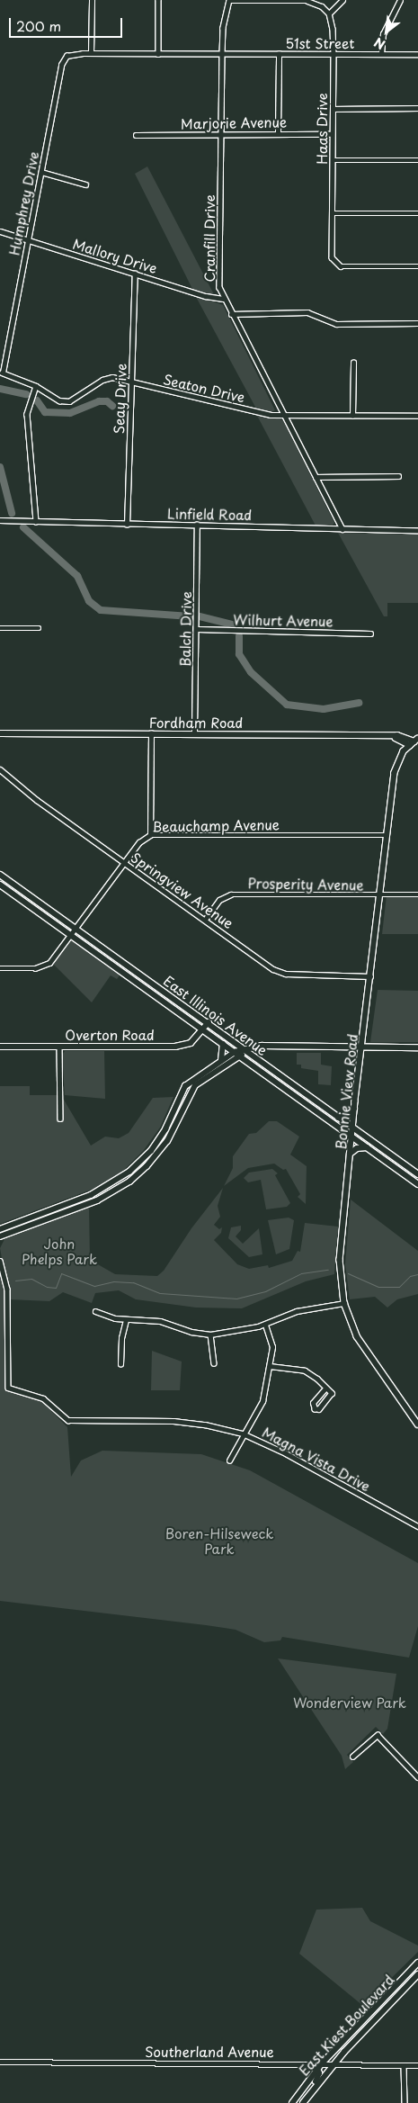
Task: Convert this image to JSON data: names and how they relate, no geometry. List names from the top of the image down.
{
  "streets": {
    "main road": ["East Illinois Avenue", "East Kiest Boulevard"],
    "street": [
      "51st Street",
      "Marjorie Avenue",
      "Haas Drive",
      "Humphrey Drive",
      "Cranfill Drive",
      "Mallory Drive",
      "Seaton Drive",
      "Seay Drive",
      "Linfield Road",
      "Wilhurt Avenue",
      "Balch Drive",
      "Fordham Road",
      "Beauchamp Avenue",
      "Prosperity Avenue",
      "Springview Avenue",
      "Overton Road",
      "Bonnie View Road",
      "Magna Vista Drive",
      "Southerland Avenue"
    ]
  },
  "crossings": [
    ["51st Street", "Haas Drive"],
    ["51st Street", "Humphrey Drive"],
    ["51st Street", "Cranfill Drive"],
    ["Marjorie Avenue", "Haas Drive"],
    ["Marjorie Avenue", "Cranfill Drive"],
    ["Humphrey Drive", "Mallory Drive"],
    ["Humphrey Drive", "Seaton Drive"],
    ["Cranfill Drive", "Mallory Drive"],
    ["Cranfill Drive", "Seaton Drive"],
    ["Cranfill Drive", "Linfield Road"],
    ["Mallory Drive", "Seay Drive"],
    ["Seaton Drive", "Seay Drive"],
    ["Seay Drive", "Linfield Road"],
    ["Linfield Road", "Balch Drive"],
    ["Wilhurt Avenue", "Balch Drive"],
    ["Balch Drive", "Fordham Road"],
    ["Fordham Road", "Bonnie View Road"],
    ["Beauchamp Avenue", "Springview Avenue"],
    ["Beauchamp Avenue", "East Illinois Avenue"],
    ["Beauchamp Avenue", "Bonnie View Road"],
    ["Prosperity Avenue", "Springview Avenue"],
    ["Prosperity Avenue", "Bonnie View Road"],
    ["Springview Avenue", "Bonnie View Road"],
    ["East Illinois Avenue", "Overton Road"],
    ["East Illinois Avenue", "Bonnie View Road"],
    ["East Kiest Boulevard", "Southerland Avenue"]
  ],
  "parks": ["John Phelps Park", "Boren-Hilseweck Park", "Wonderview Park"],
  "scale_bar": "200 m",
  "north": "bottom left"
}
